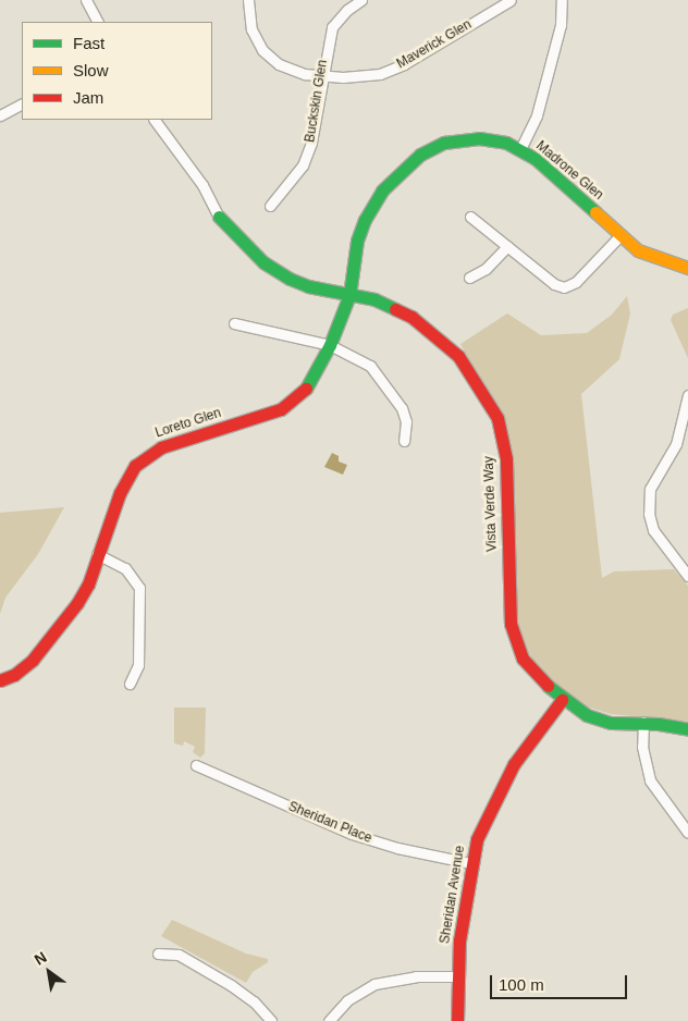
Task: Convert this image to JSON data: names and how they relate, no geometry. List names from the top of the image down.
{
  "streets": {
    "street": [
      "Maverick Glen",
      "Buckskin Glen",
      "Madrone Glen",
      "Loreto Glen",
      "Vista Verde Way",
      "Sheridan Place",
      "Sheridan Avenue"
    ]
  },
  "crossings": [
    ["Maverick Glen", "Buckskin Glen"],
    ["Madrone Glen", "Loreto Glen"],
    ["Madrone Glen", "Vista Verde Way"],
    ["Loreto Glen", "Vista Verde Way"],
    ["Vista Verde Way", "Sheridan Avenue"],
    ["Sheridan Place", "Sheridan Avenue"]
  ],
  "legend": ["Fast", "Slow", "Jam"],
  "scale_bar": "100 m",
  "north": "top left"
}
